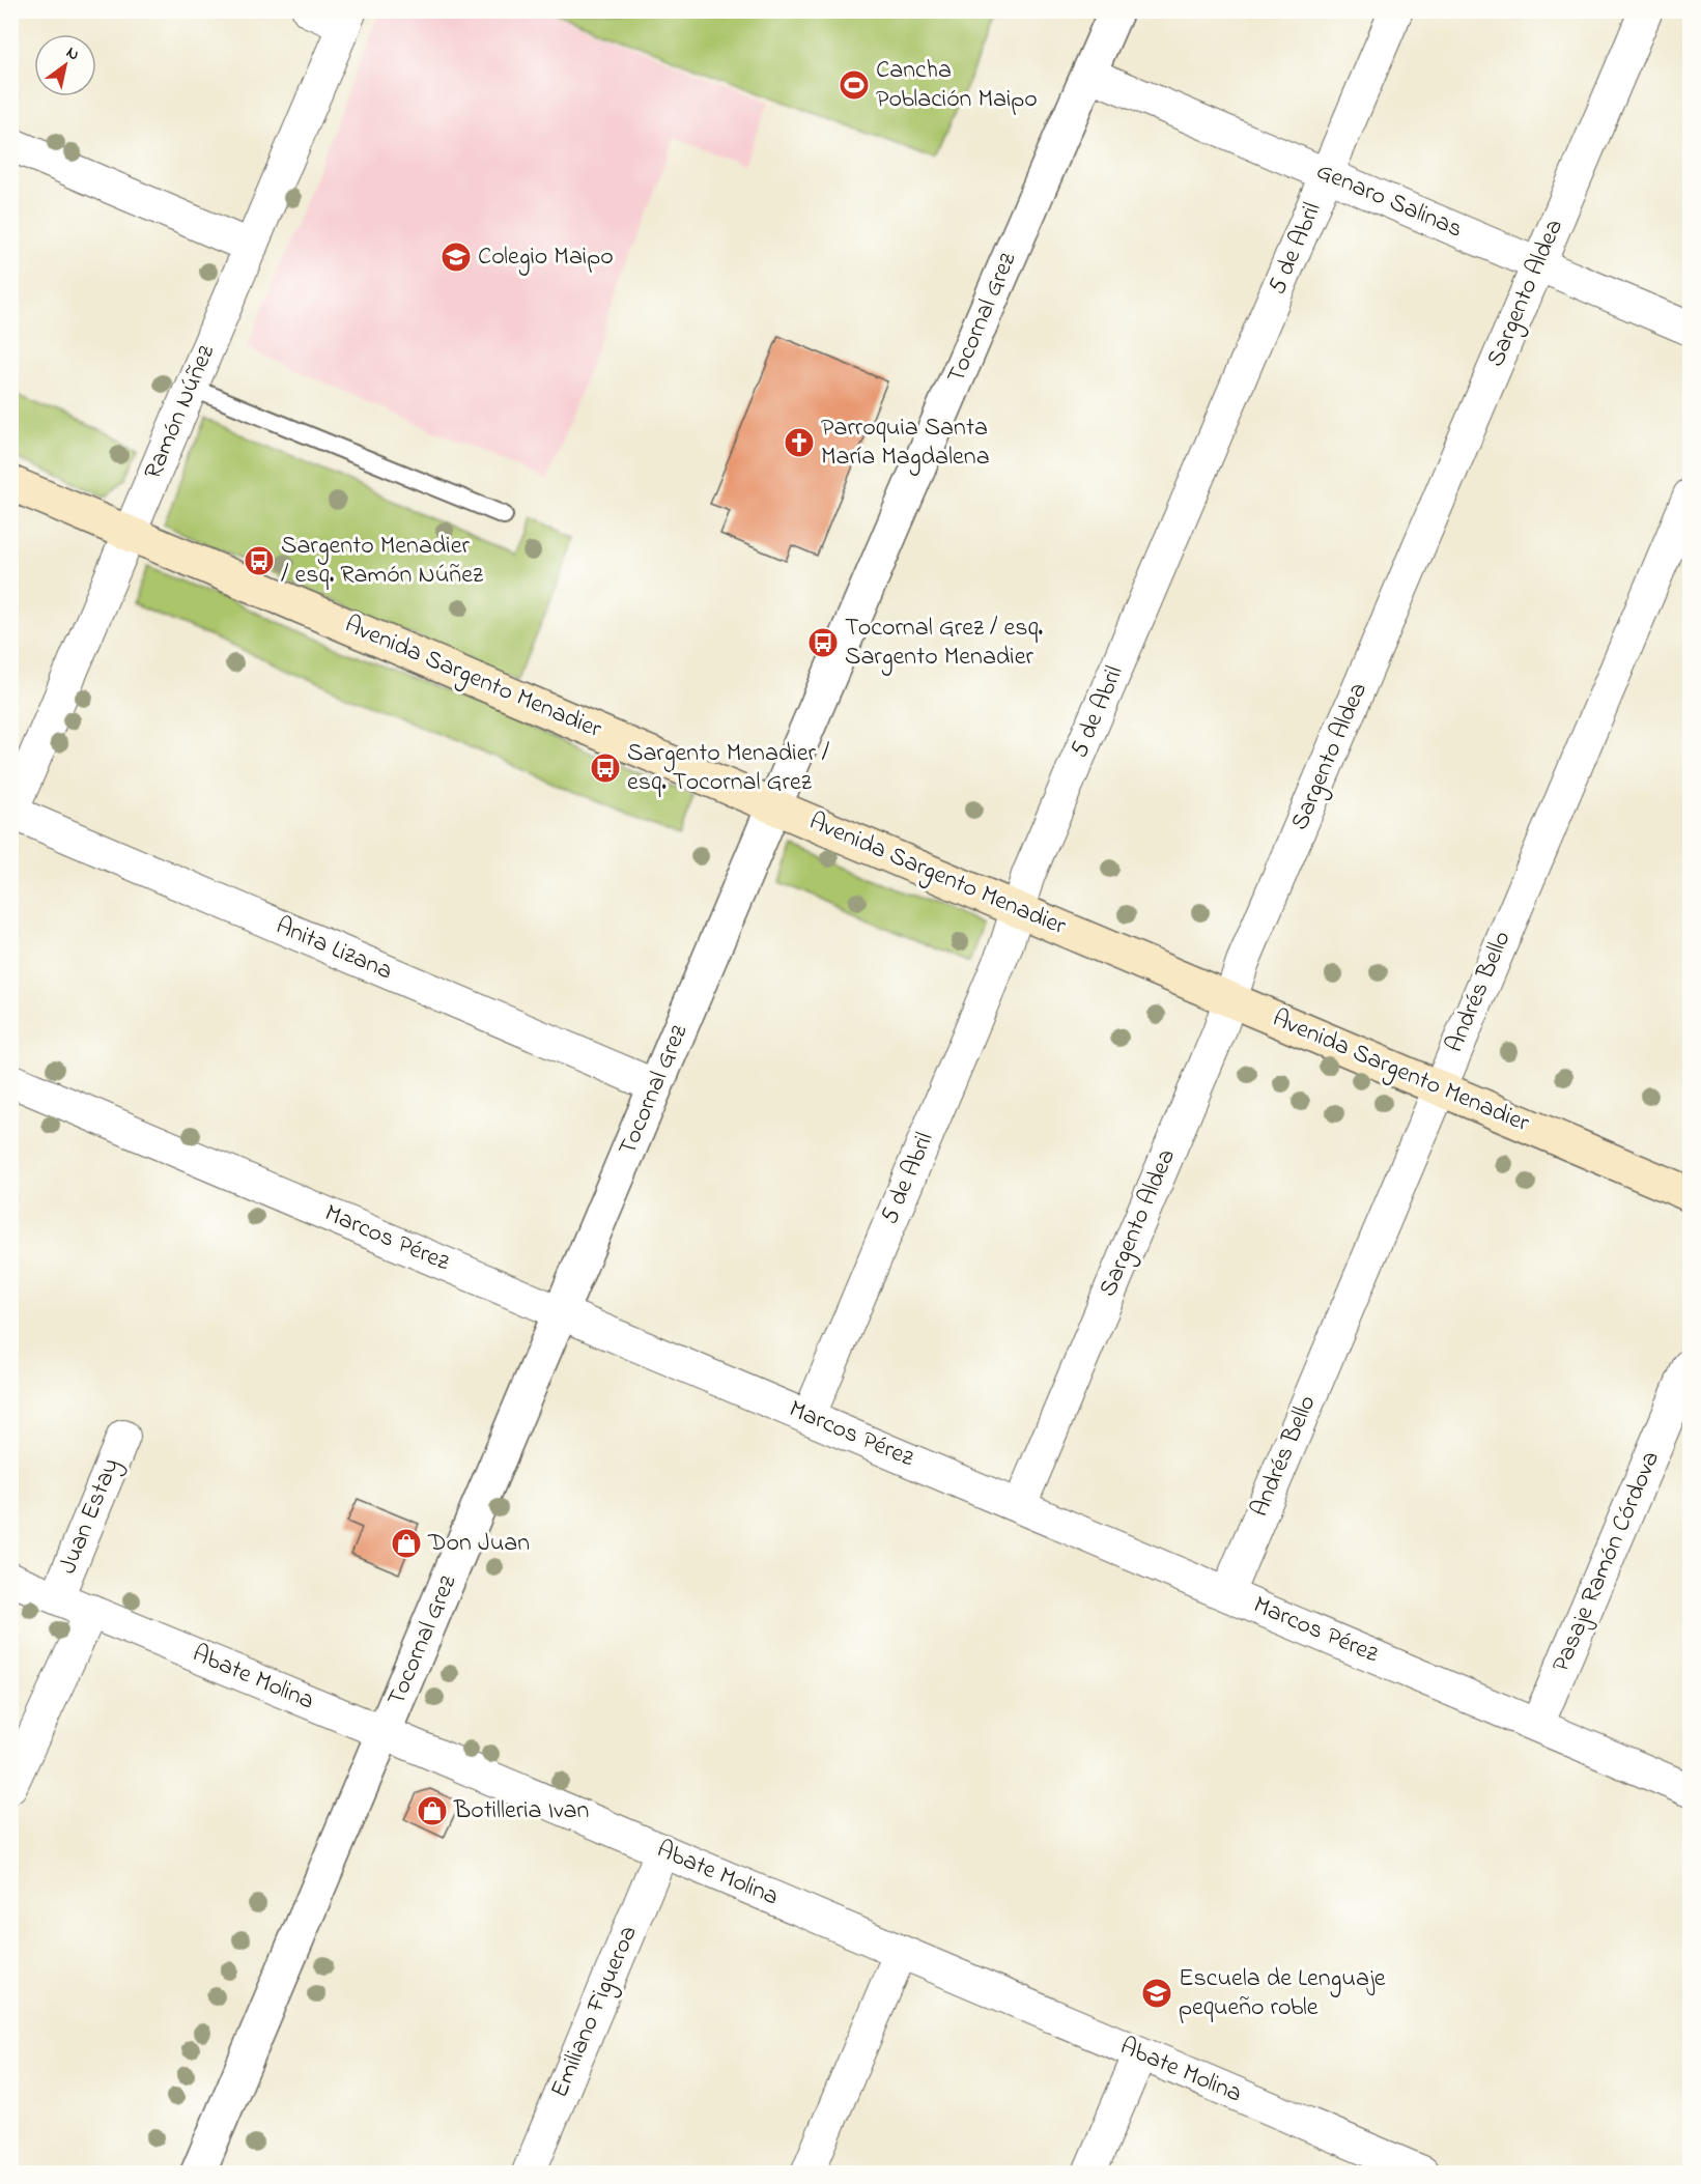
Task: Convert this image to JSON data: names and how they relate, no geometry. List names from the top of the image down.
{
  "streets": {
    "main road": ["Avenida Sargento Menadier"],
    "street": [
      "Genaro Salinas",
      "5 de Abril",
      "Sargento Aldea",
      "Tocornal Grez",
      "Ramón Núñez",
      "Anita Lizana",
      "Andrés Bello",
      "Marcos Pérez",
      "Juan Estay",
      "Pasaje Ramón Córdova",
      "Abate Molina",
      "Emiliano Figueroa"
    ]
  },
  "crossings": [
    ["Genaro Salinas", "5 de Abril"],
    ["Genaro Salinas", "Sargento Aldea"],
    ["Genaro Salinas", "Tocornal Grez"],
    ["5 de Abril", "Avenida Sargento Menadier"],
    ["5 de Abril", "Marcos Pérez"],
    ["Sargento Aldea", "Avenida Sargento Menadier"],
    ["Sargento Aldea", "Marcos Pérez"],
    ["Tocornal Grez", "Avenida Sargento Menadier"],
    ["Tocornal Grez", "Anita Lizana"],
    ["Tocornal Grez", "Marcos Pérez"],
    ["Tocornal Grez", "Abate Molina"],
    ["Ramón Núñez", "Avenida Sargento Menadier"],
    ["Ramón Núñez", "Anita Lizana"],
    ["Avenida Sargento Menadier", "Andrés Bello"],
    ["Andrés Bello", "Marcos Pérez"],
    ["Marcos Pérez", "Pasaje Ramón Córdova"],
    ["Juan Estay", "Abate Molina"],
    ["Abate Molina", "Emiliano Figueroa"]
  ],
  "places": {
    "sports": ["Cancha Población Maipo"],
    "school or university": ["Colegio Maipo", "Escuela de Lenguaje pequeño roble"],
    "church": ["Parroquia Santa María Magdalena"],
    "bus stop": ["Sargento Menadier / esq. Ramón Núñez", "Tocornal Grez / esq. Sargento Menadier", "Sargento Menadier / esq. Tocornal Grez"],
    "shop": ["Don Juan", "Botilleria Ivan"]
  },
  "north": "top right"
}
